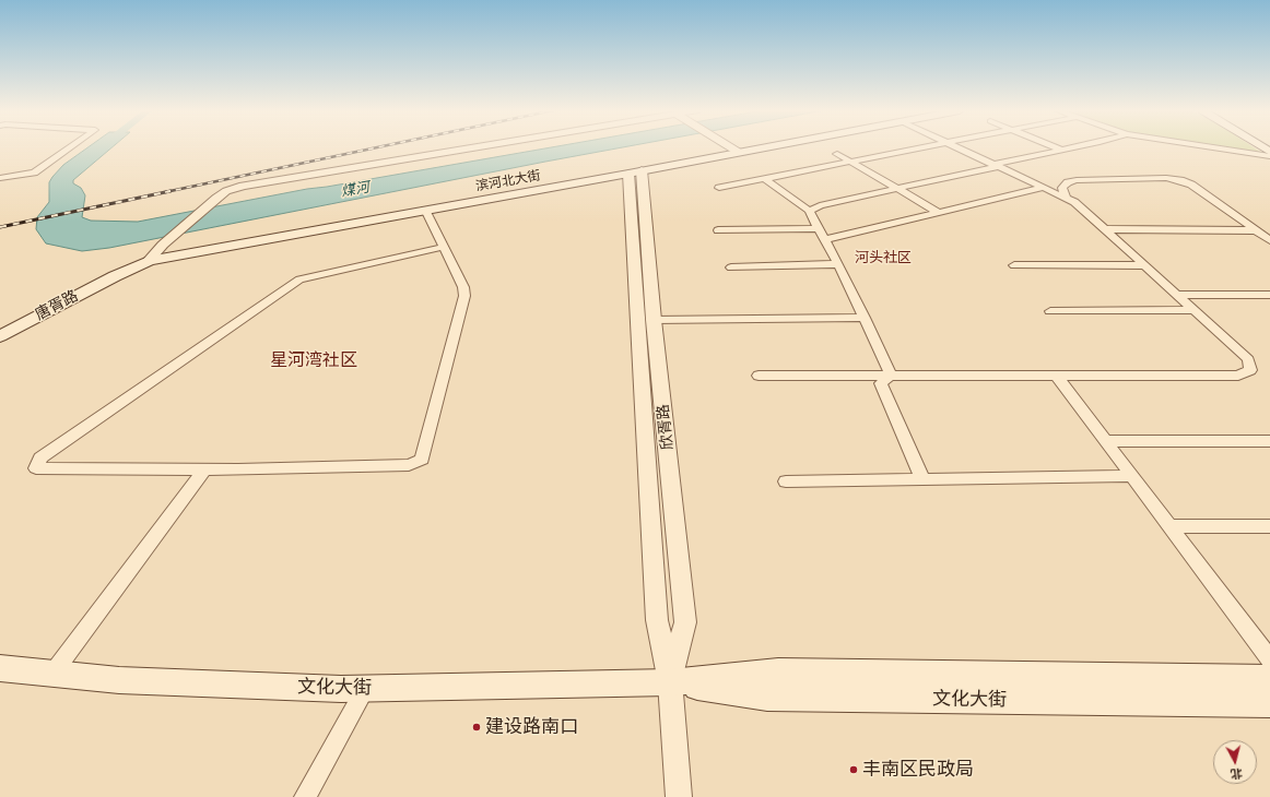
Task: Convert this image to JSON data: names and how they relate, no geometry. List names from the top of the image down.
{
  "streets": {
    "main road": ["滨河北大街", "唐胥路", "文化大街"],
    "street": ["欣胥路"]
  },
  "crossings": [
    ["滨河北大街", "唐胥路"],
    ["滨河北大街", "欣胥路"],
    ["欣胥路", "文化大街"]
  ],
  "districts": ["河头社区", "星河湾社区"],
  "water": ["煤河"],
  "places": ["建设路南口", "丰南区民政局"],
  "north": "bottom"
}
